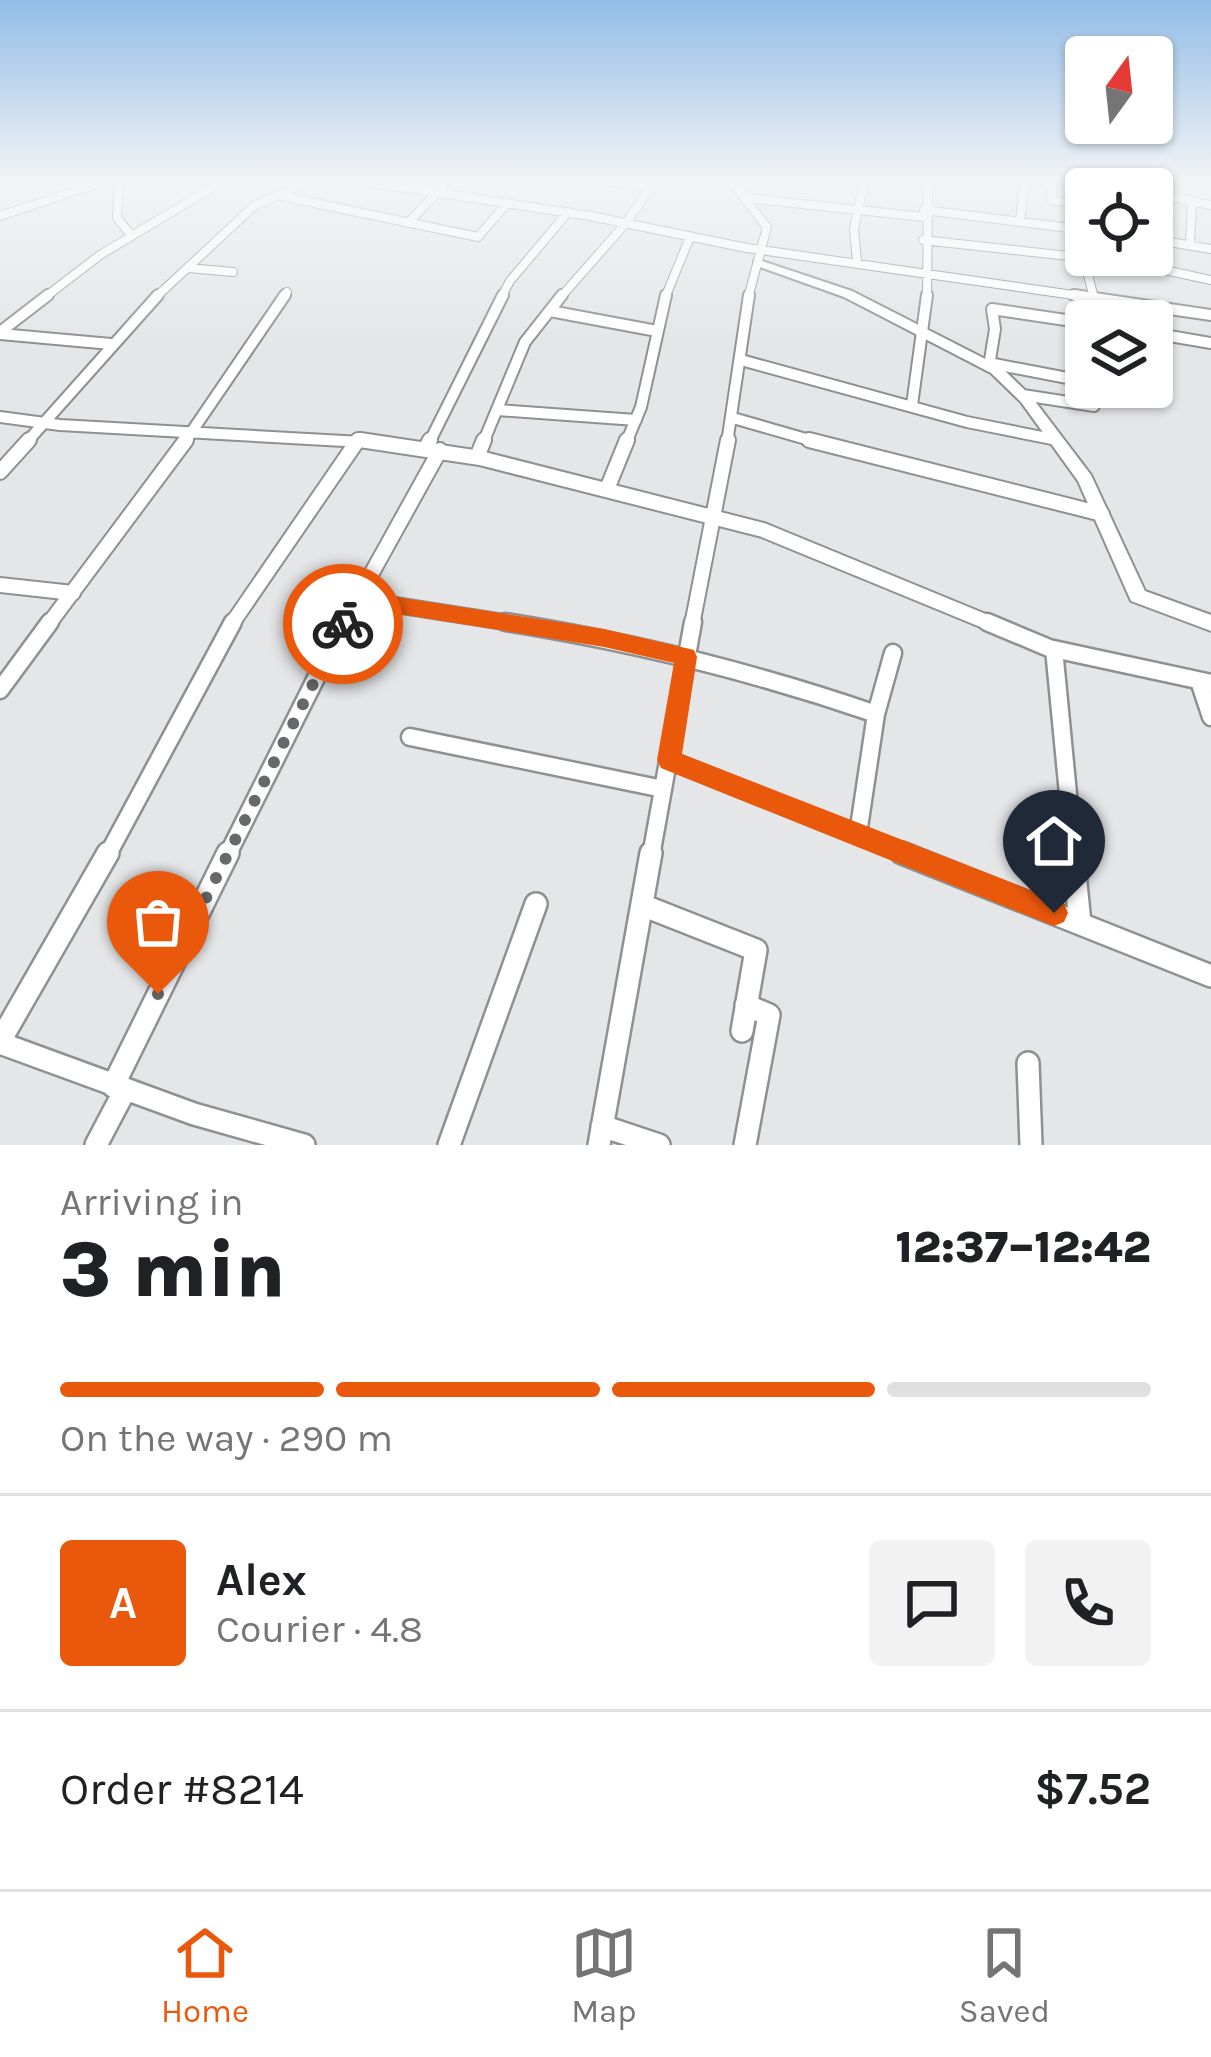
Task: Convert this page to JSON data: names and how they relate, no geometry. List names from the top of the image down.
{
  "north": "top",
  "page": {
    "heading": ["3 min", "Arriving in", "12:37–12:42"],
    "panel": [
      "Alex",
      "Courier · 4.8",
      "Order #8214",
      "$7.52"
    ],
    "bar": "On the way · 290 m",
    "round": "A",
    "tabs": ["Home", "Map", "Saved"]
  }
}
